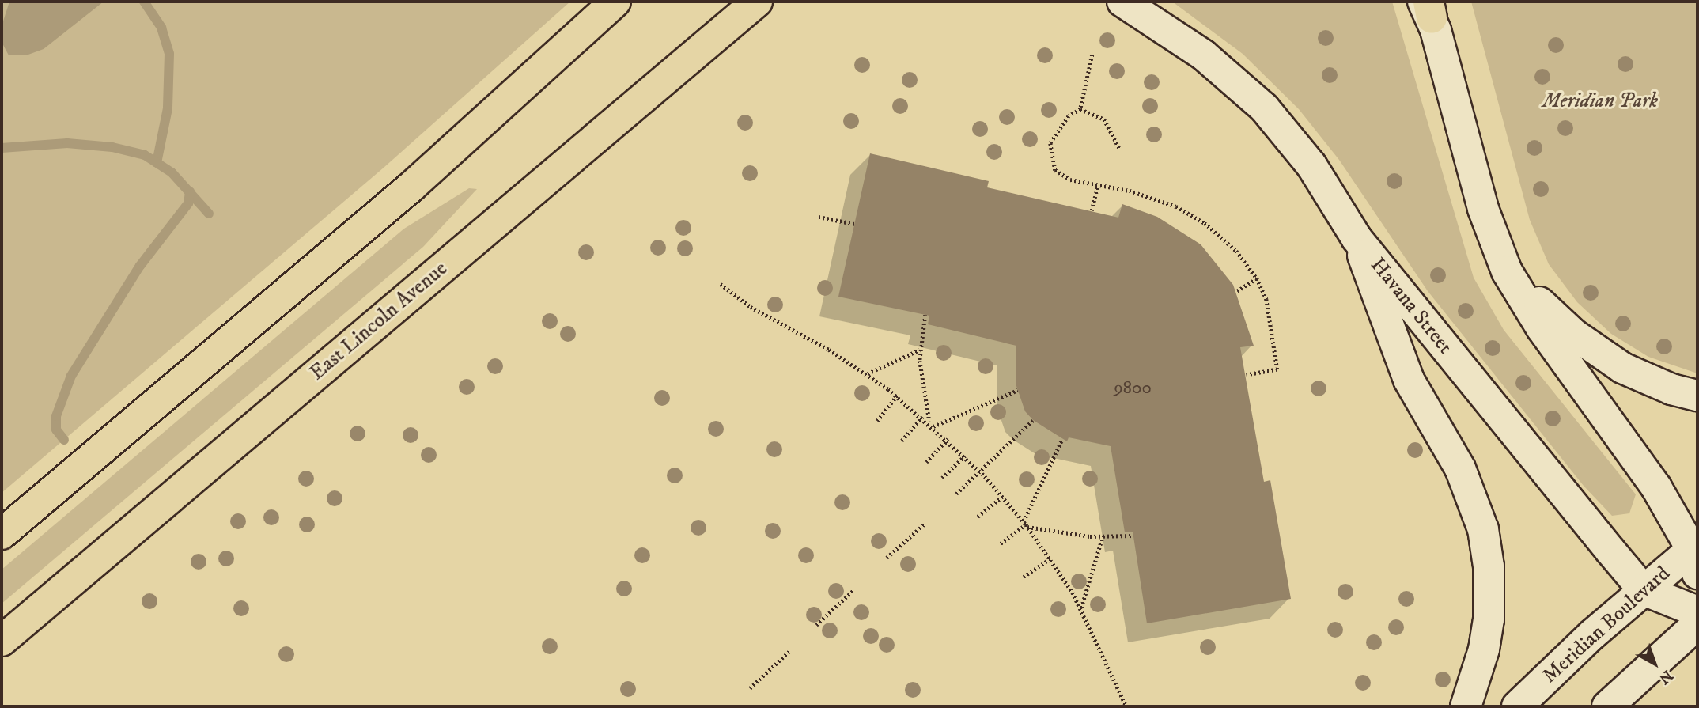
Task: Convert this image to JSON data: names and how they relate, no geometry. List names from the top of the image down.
{
  "streets": {
    "main road": ["Havana Street", "East Lincoln Avenue", "Meridian Boulevard"]
  },
  "crossings": [
    ["Havana Street", "Meridian Boulevard"]
  ],
  "parks": ["Meridian Park"],
  "house_numbers": ["9800"],
  "north": "bottom right"
}
